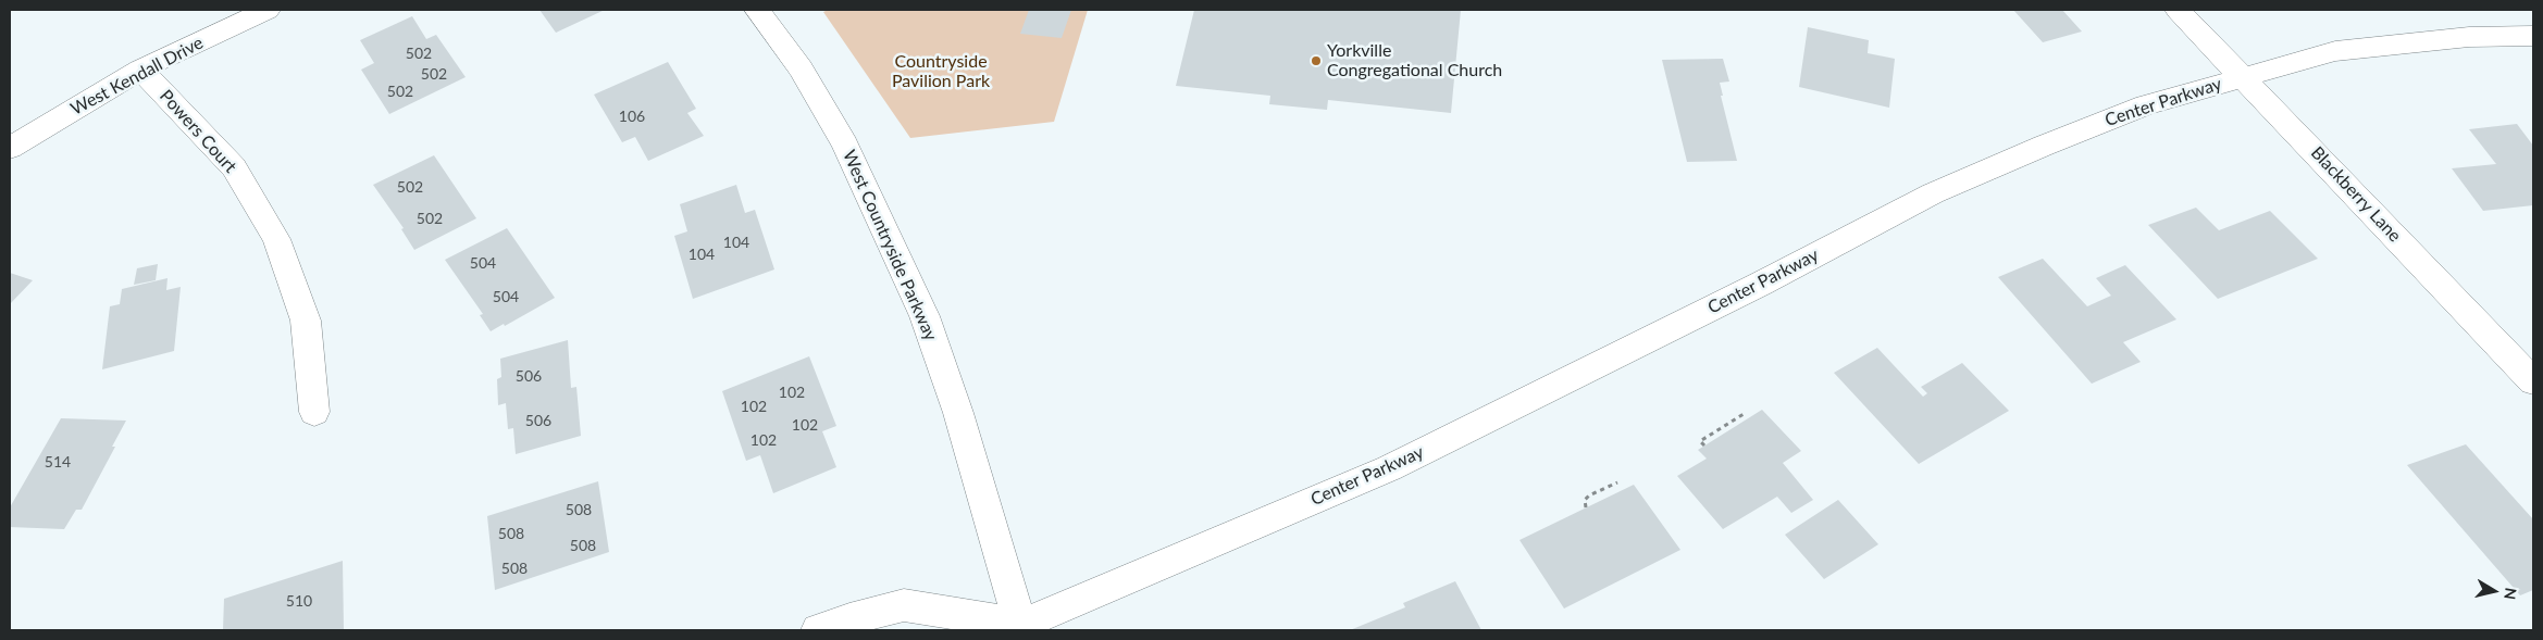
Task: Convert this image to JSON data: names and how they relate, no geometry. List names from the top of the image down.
{
  "streets": {
    "street": [
      "West Kendall Drive",
      "Center Parkway",
      "Powers Court",
      "Blackberry Lane",
      "West Countryside Parkway"
    ]
  },
  "crossings": [
    ["West Kendall Drive", "Powers Court"],
    ["Center Parkway", "Blackberry Lane"],
    ["Center Parkway", "West Countryside Parkway"]
  ],
  "parks": ["Countryside Pavilion Park"],
  "places": ["Yorkville Congregational Church"],
  "house_numbers": [
    "502",
    "502",
    "502",
    "106",
    "502",
    "502",
    "104",
    "104",
    "504",
    "504",
    "506",
    "102",
    "102",
    "506",
    "102",
    "102",
    "514",
    "508",
    "508",
    "508",
    "508",
    "510"
  ],
  "north": "right"
}
